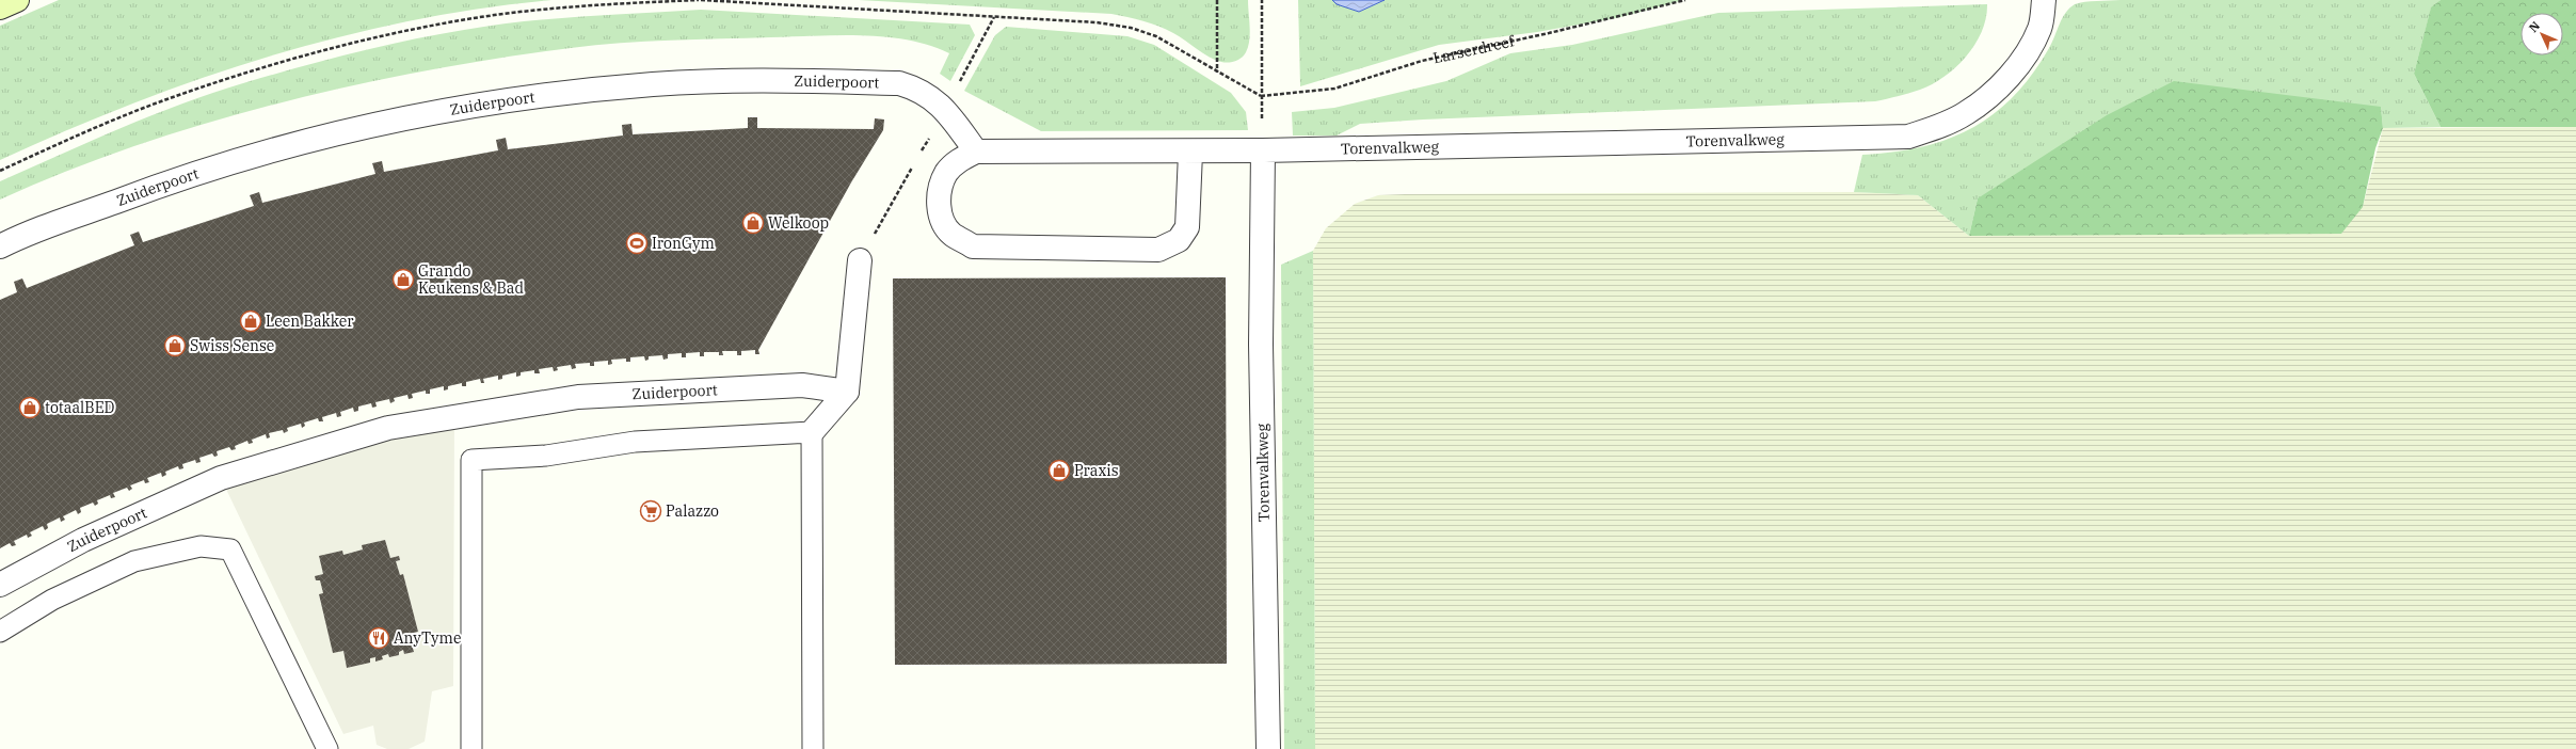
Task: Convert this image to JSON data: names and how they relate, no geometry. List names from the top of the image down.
{
  "streets": {
    "street": ["Zuiderpoort", "Torenvalkweg"],
    "path": ["Larserdreef"]
  },
  "places": {
    "shop": [
      "Welkoop",
      "Grando Keukens & Bad",
      "Leen Bakker",
      "Swiss Sense",
      "totaalBED",
      "Praxis"
    ],
    "sports": ["IronGym"],
    "supermarket": ["Palazzo"],
    "restaurant": ["AnyTyme"]
  },
  "north": "top left"
}
